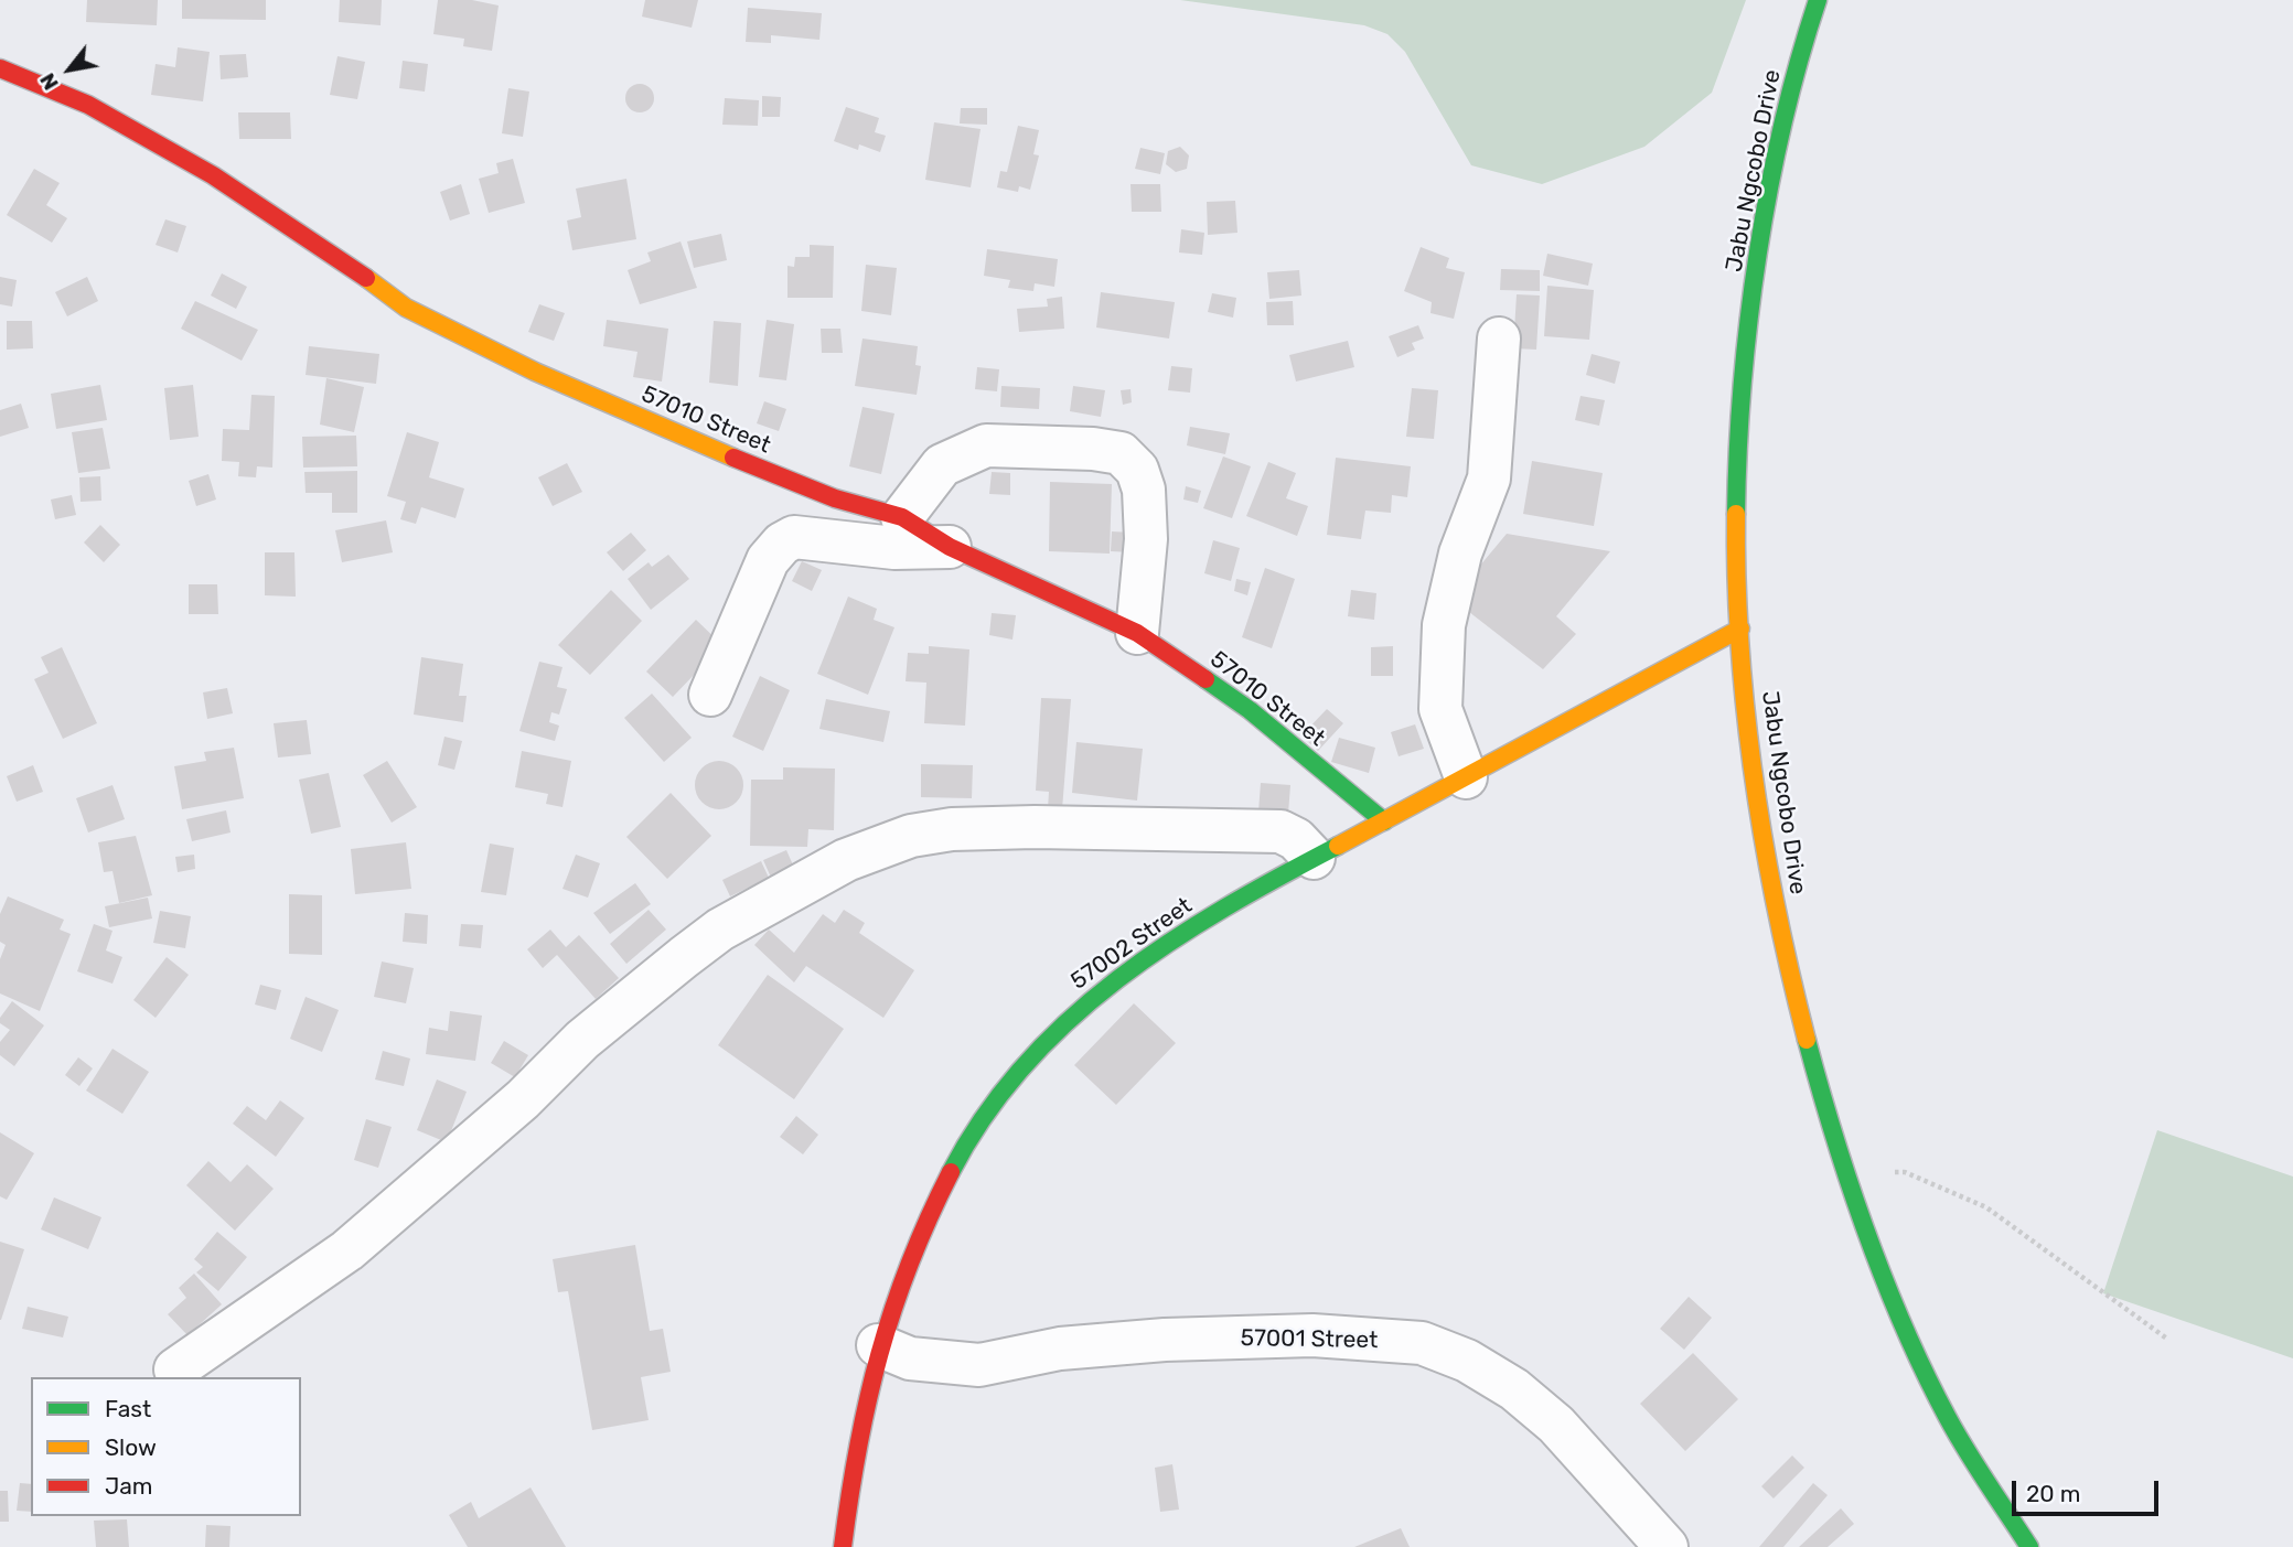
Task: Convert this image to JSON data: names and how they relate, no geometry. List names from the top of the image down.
{
  "streets": {
    "street": [
      "Jabu Ngcobo Drive",
      "57010 Street",
      "57002 Street",
      "57001 Street"
    ]
  },
  "crossings": [
    ["Jabu Ngcobo Drive", "57002 Street"],
    ["57010 Street", "57002 Street"],
    ["57002 Street", "57001 Street"]
  ],
  "legend": ["Fast", "Slow", "Jam"],
  "scale_bar": "20 m",
  "north": "bottom left"
}
